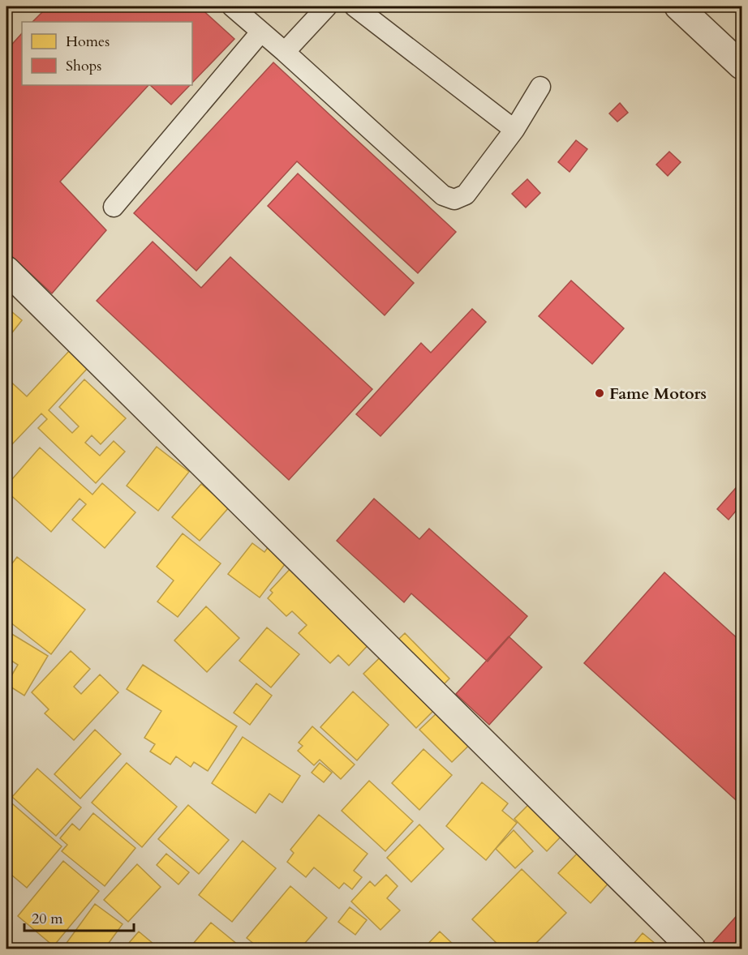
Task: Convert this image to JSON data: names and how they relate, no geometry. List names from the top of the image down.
{
  "places": ["Fame Motors"],
  "legend": ["Homes", "Shops"],
  "scale_bar": "20 m"
}
